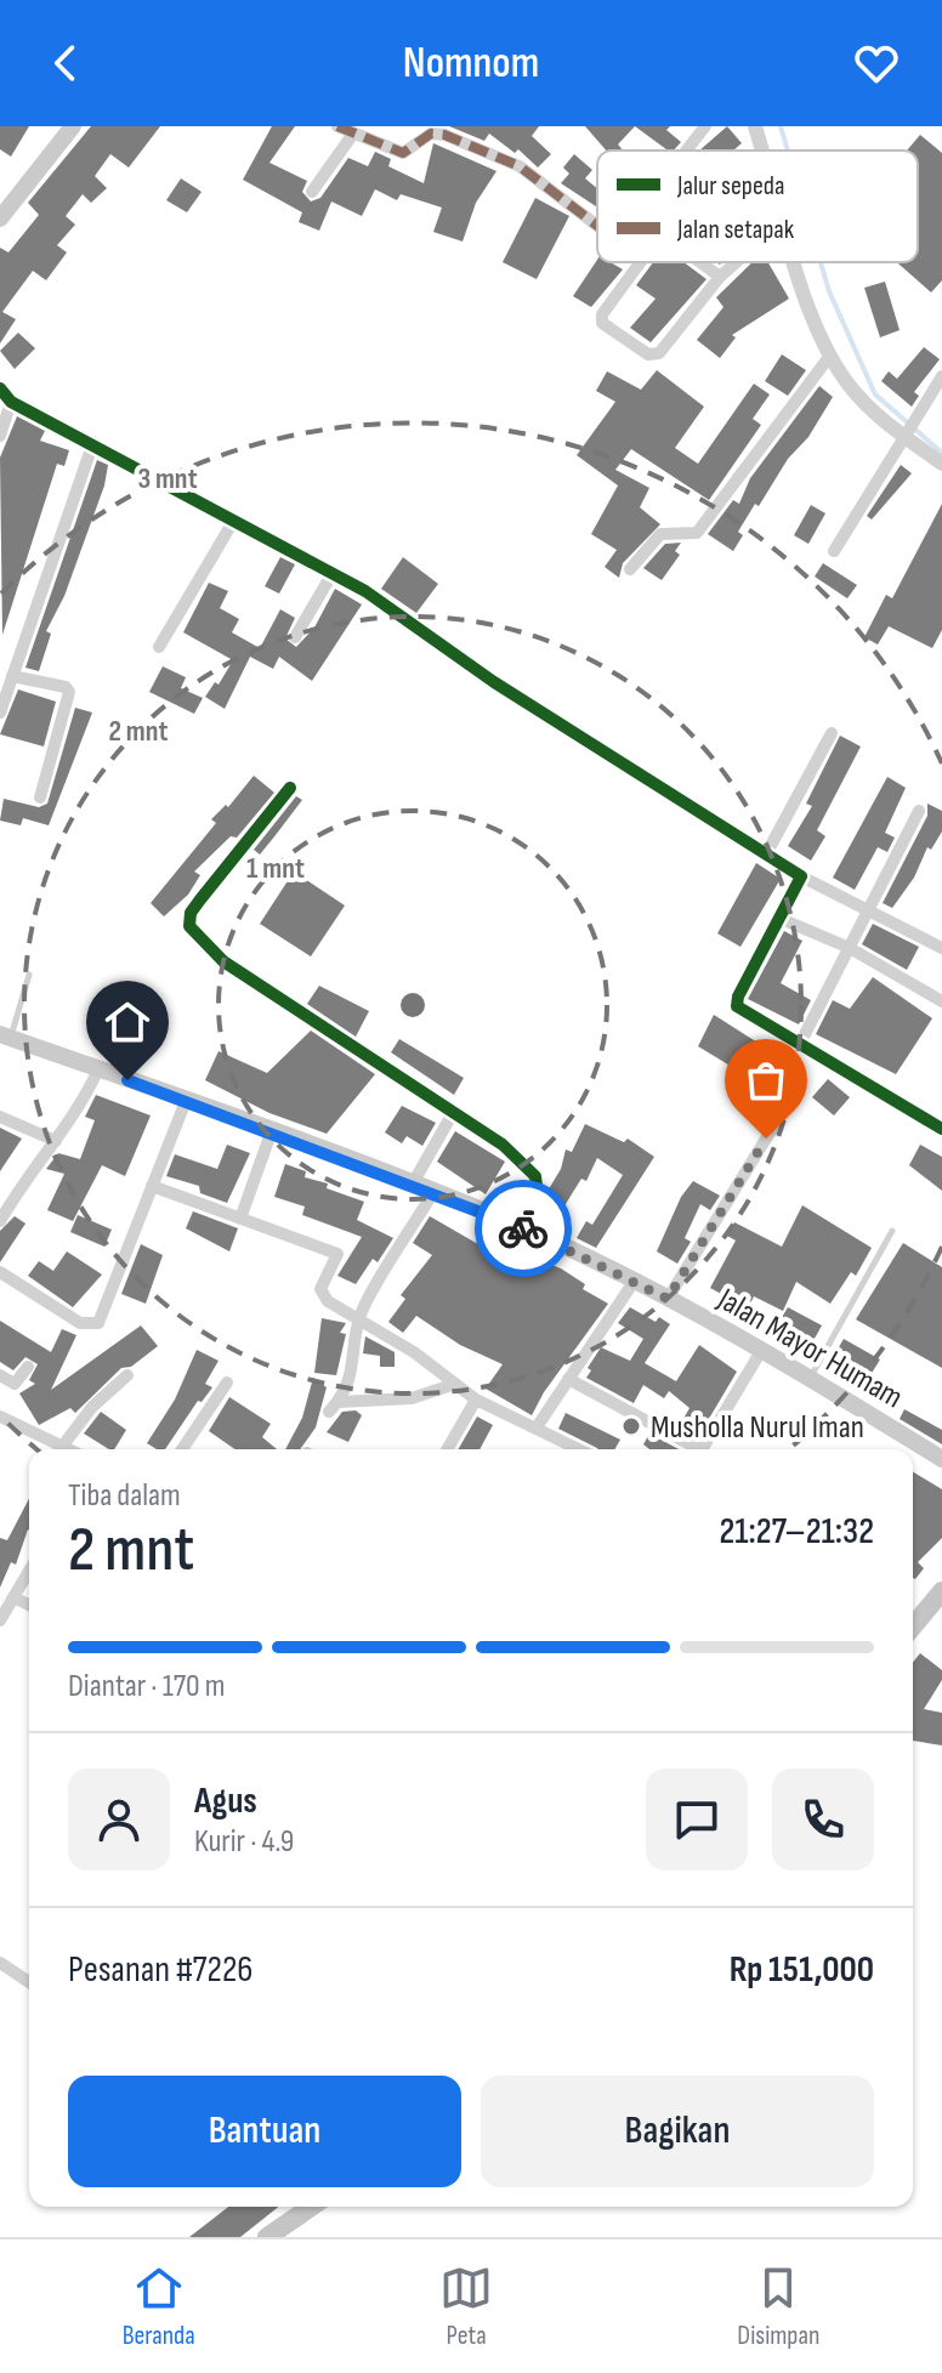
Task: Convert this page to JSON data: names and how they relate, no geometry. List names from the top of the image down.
{
  "streets": {
    "main road": ["Jalan Mayor Humam"]
  },
  "places": ["Musholla Nurul Iman"],
  "legend": ["Jalur sepeda", "Jalan setapak"],
  "page": {
    "header": "Nomnom",
    "heading": ["2 mnt", "Tiba dalam", "21:27–21:32"],
    "panel": [
      "Agus",
      "Kurir · 4.9",
      "Pesanan #7226",
      "Rp 151,000"
    ],
    "bar": "Diantar · 170 m",
    "buttons": ["Bantuan", "Bagikan"],
    "tabs": ["Beranda", "Peta", "Disimpan"]
  },
  "rings": ["3 mnt", "2 mnt", "1 mnt"]
}
